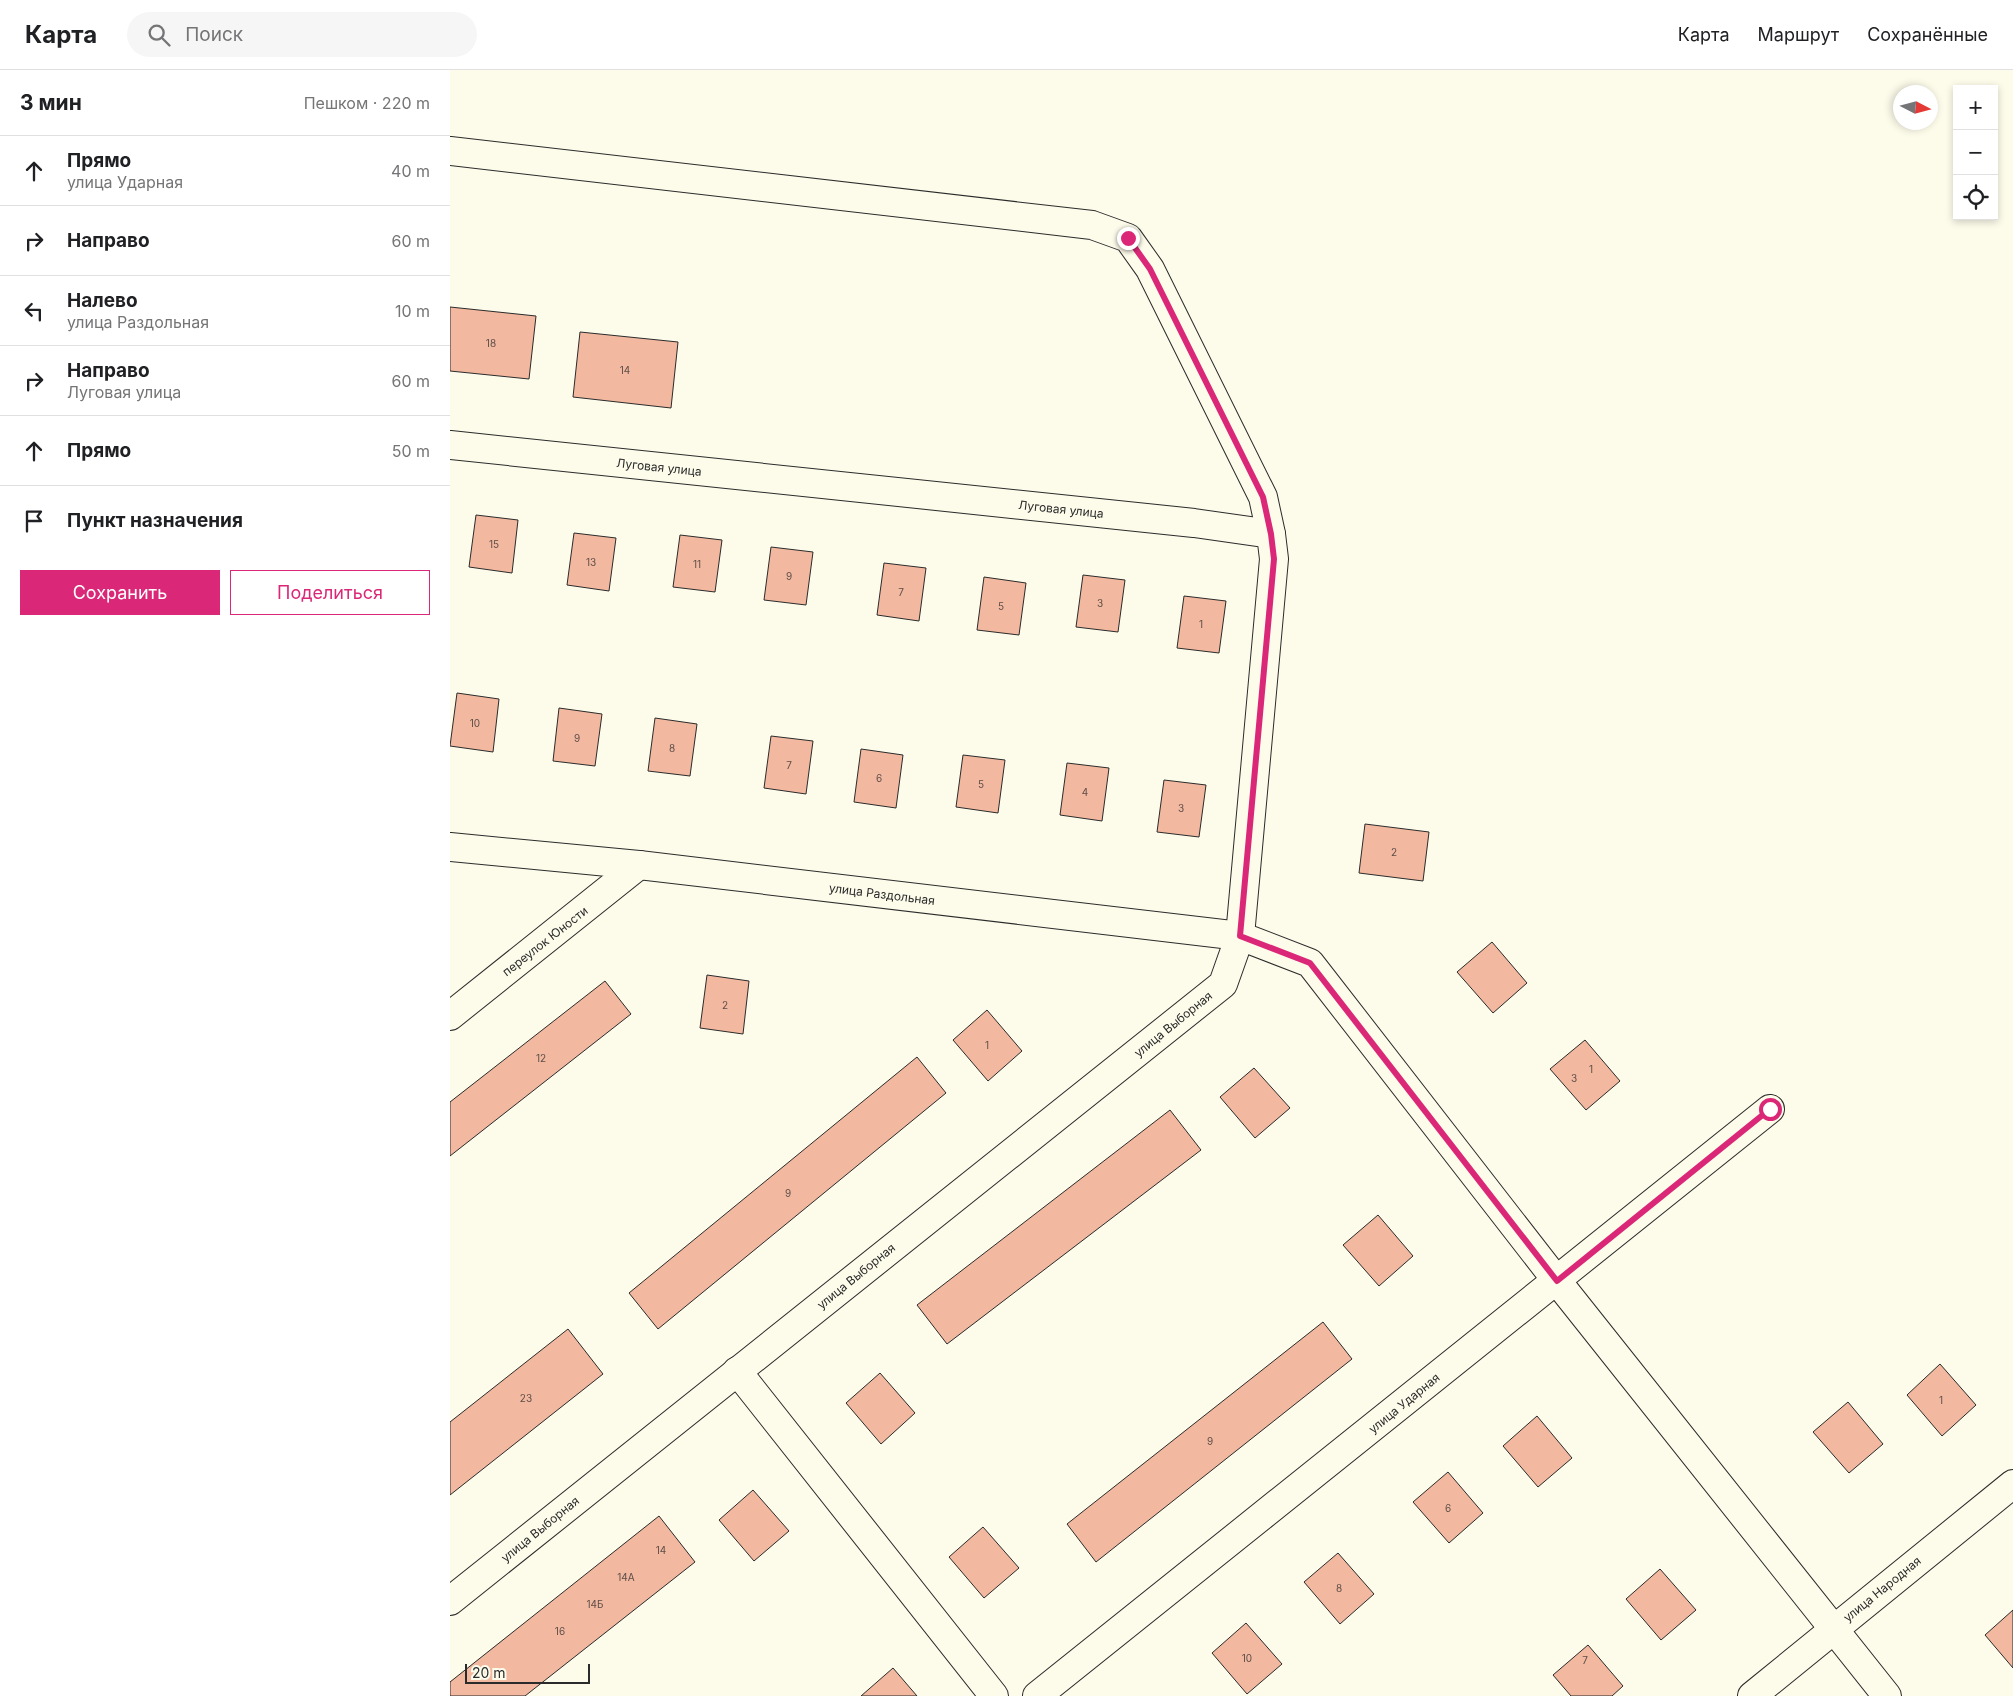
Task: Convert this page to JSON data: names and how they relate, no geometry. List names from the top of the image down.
{
  "streets": {
    "street": [
      "Луговая улица",
      "улица Раздольная",
      "переулок Юности",
      "улица Выборная",
      "улица Ударная",
      "улица Народная"
    ]
  },
  "crossings": [
    ["улица Раздольная", "переулок Юности"],
    ["улица Раздольная", "улица Выборная"],
    ["улица Раздольная", "улица Ударная"]
  ],
  "house_numbers": [
    "18",
    "14",
    "15",
    "13",
    "11",
    "9",
    "7",
    "3",
    "5",
    "1",
    "10",
    "9",
    "8",
    "7",
    "6",
    "5",
    "4",
    "3",
    "2",
    "2",
    "1",
    "12",
    "1",
    "3",
    "9",
    "23",
    "1",
    "9",
    "6",
    "14",
    "14А",
    "8",
    "14Б",
    "16",
    "10",
    "7"
  ],
  "scale_bar": "20 m",
  "north": "right",
  "page": {
    "header": "Карта",
    "search": "Поиск",
    "nav": ["Карта", "Маршрут", "Сохранённые"],
    "heading": ["3 мин", "Пешком · 220 m"],
    "map_buttons": ["+", "−"],
    "list": [
      ["Прямо", "улица Ударная", "40 m"],
      ["Направо", "60 m"],
      ["Налево", "улица Раздольная", "10 m"],
      ["Направо", "Луговая улица", "60 m"],
      ["Прямо", "50 m"],
      "Пункт назначения"
    ],
    "buttons": ["Сохранить", "Поделиться"],
    "scale": "20 m"
  }
}
